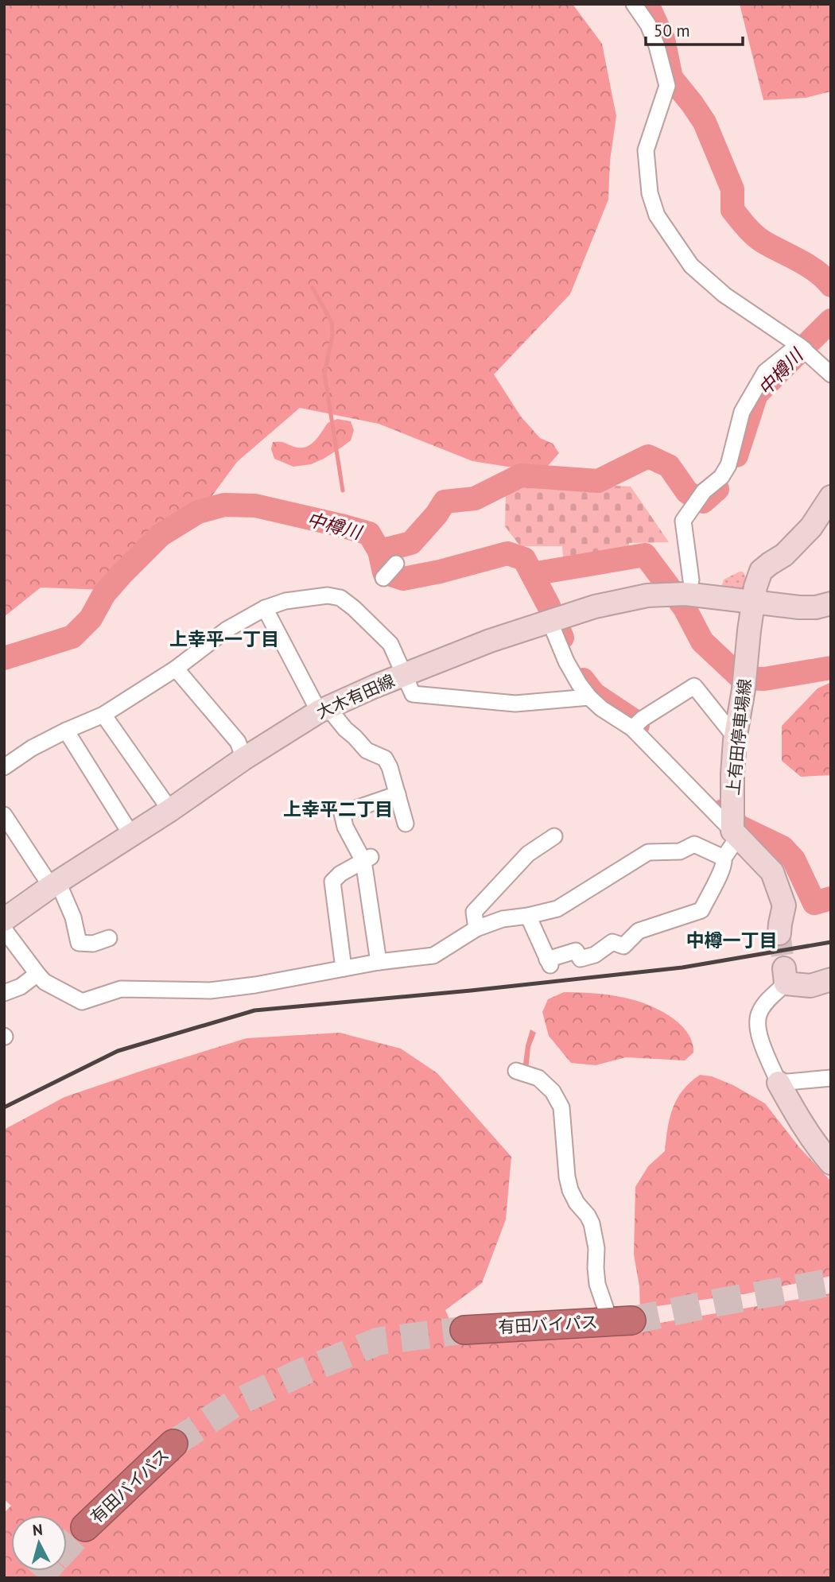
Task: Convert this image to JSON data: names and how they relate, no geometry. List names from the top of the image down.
{
  "streets": {
    "highway": ["有田バイパス"],
    "main road": ["大木有田線", "上有田停車場線"]
  },
  "crossings": [
    ["大木有田線", "上有田停車場線"]
  ],
  "districts": ["上幸平一丁目", "上幸平二丁目", "中樽一丁目"],
  "water": ["中樽川"],
  "scale_bar": "50 m",
  "north": "top"
}
